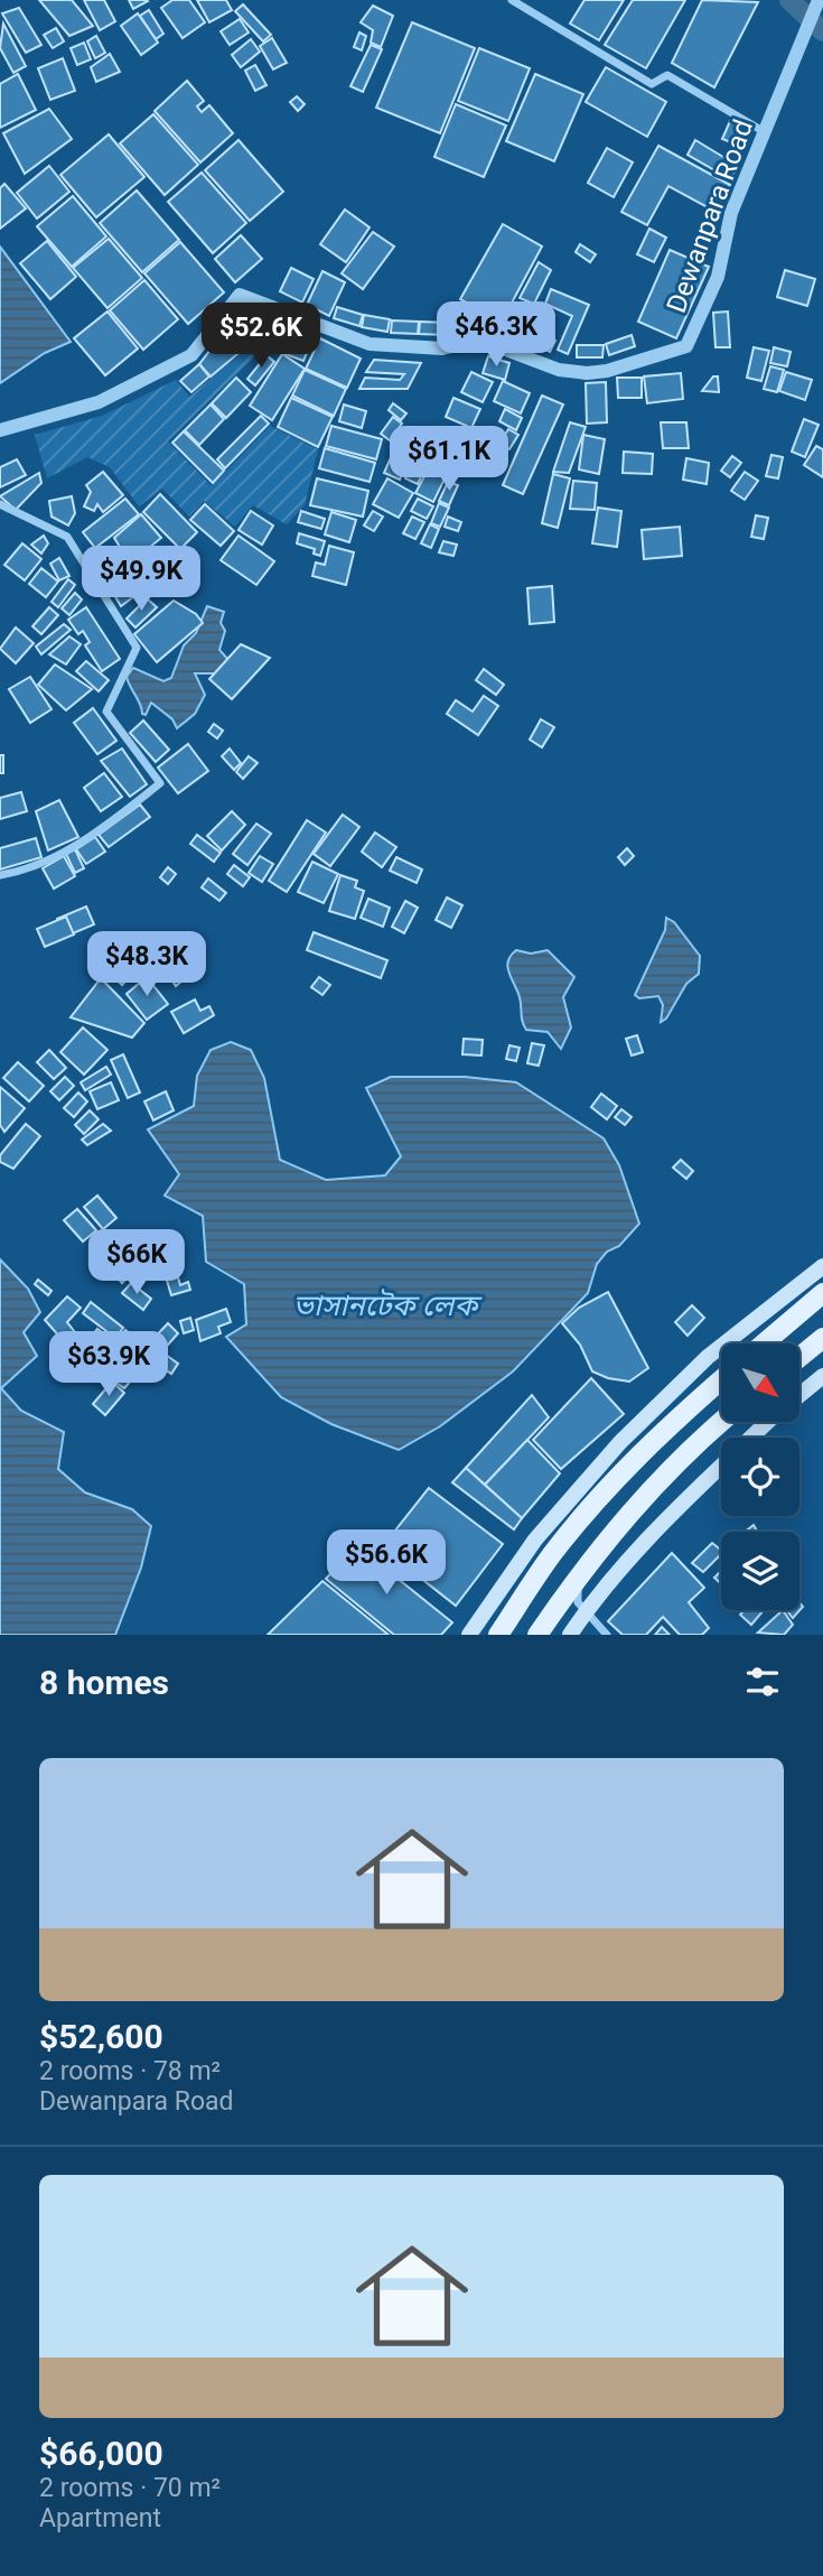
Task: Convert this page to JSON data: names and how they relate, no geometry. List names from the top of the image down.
{
  "streets": {
    "street": ["Dewanpara Road"]
  },
  "water": ["ভাসানটেক লেক"],
  "north": "bottom right",
  "page": {
    "price": [
      "$46.3K",
      "$52.6K",
      "$61.1K",
      "$49.9K",
      "$48.3K",
      "$66K",
      "$63.9K",
      "$56.6K"
    ],
    "heading": "8 homes",
    "list": [
      {
        "name": "$52,600",
        "note": "2 rooms · 78 m² · Dewanpara Road"
      },
      {
        "name": "$66,000",
        "note": "2 rooms · 70 m² · Apartment"
      }
    ]
  }
}
